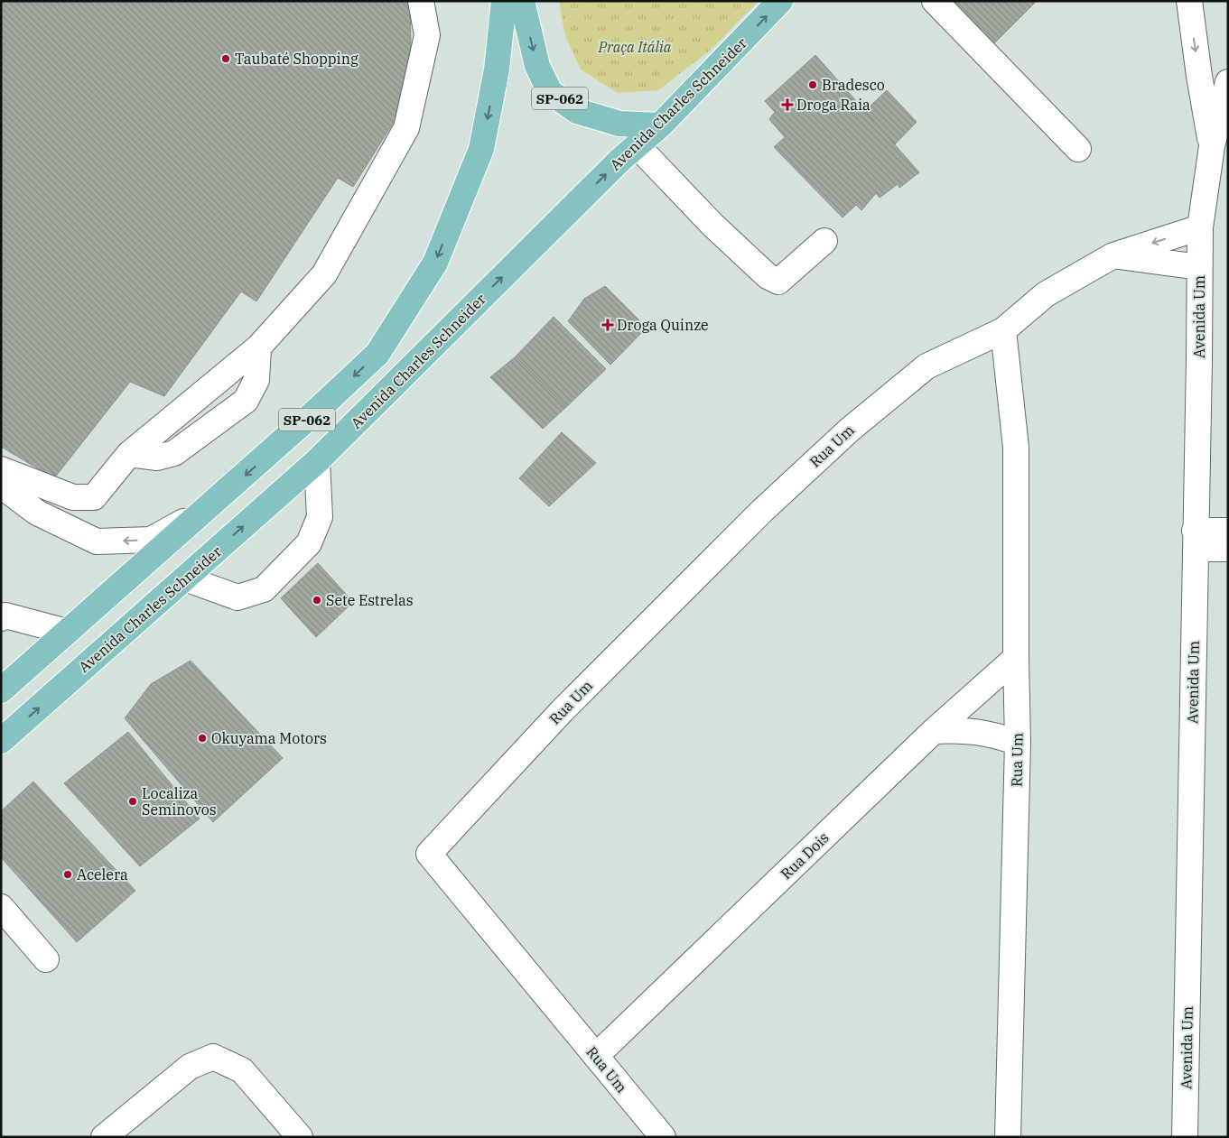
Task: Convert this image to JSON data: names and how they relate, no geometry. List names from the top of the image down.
{
  "streets": {
    "main road": ["SP-062", "Avenida Charles Schneider"],
    "street": ["Avenida Um", "Rua Um", "Rua Dois"]
  },
  "crossings": [
    ["SP-062", "Avenida Charles Schneider"],
    ["Avenida Um", "Rua Um"],
    ["Rua Um", "Rua Dois"]
  ],
  "parks": ["Praça Itália"],
  "places": {
    "other": [
      "Taubaté Shopping",
      "Bradesco",
      "Sete Estrelas",
      "Okuyama Motors",
      "Localiza Seminovos",
      "Acelera"
    ],
    "health": ["Droga Raia", "Droga Quinze"]
  }
}
